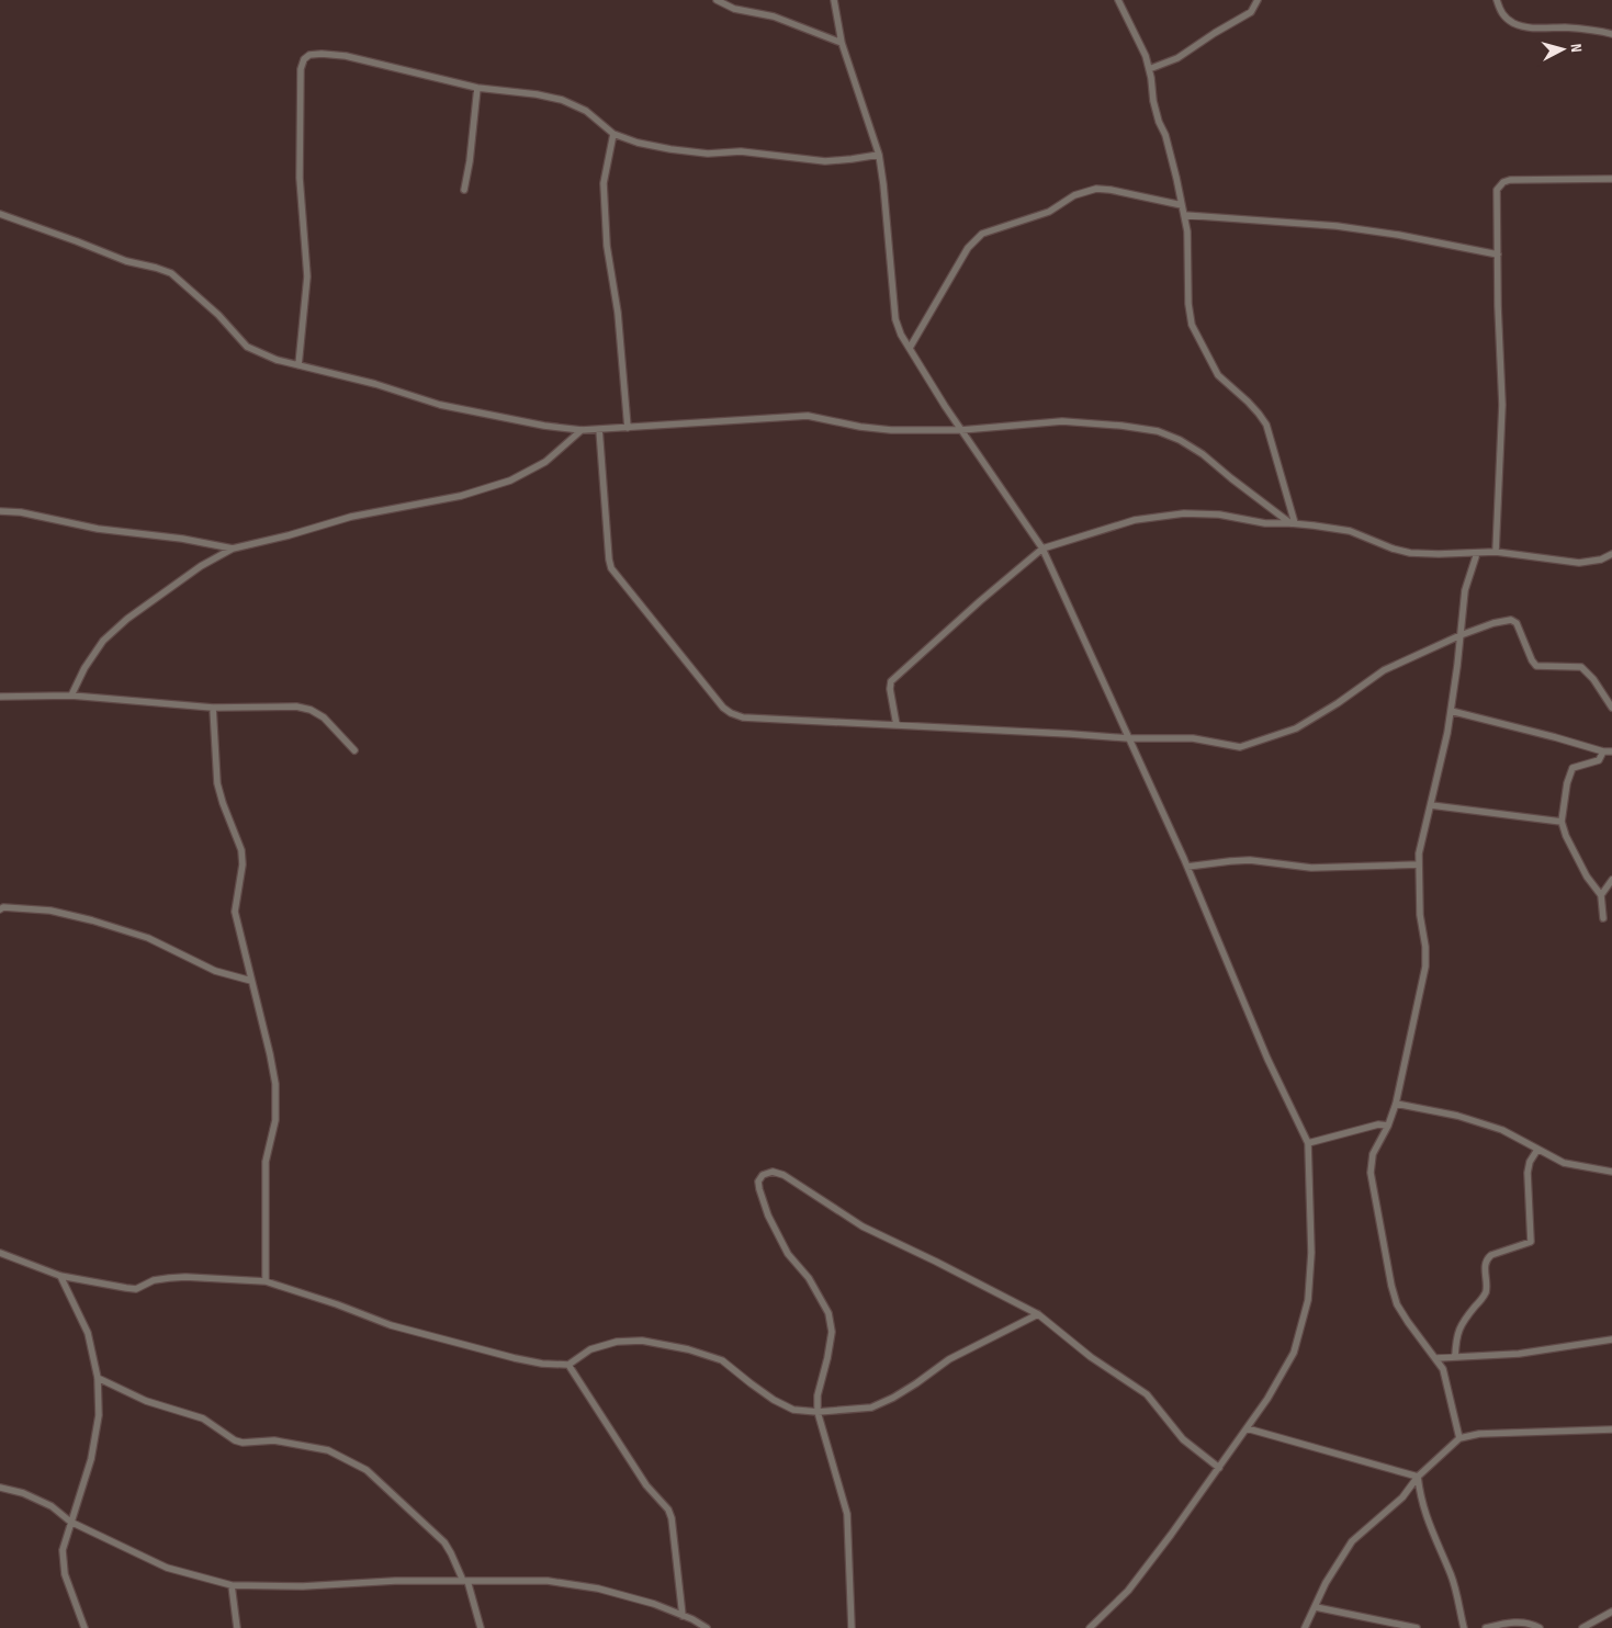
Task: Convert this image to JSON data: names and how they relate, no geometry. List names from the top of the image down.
{
  "north": "right"
}
